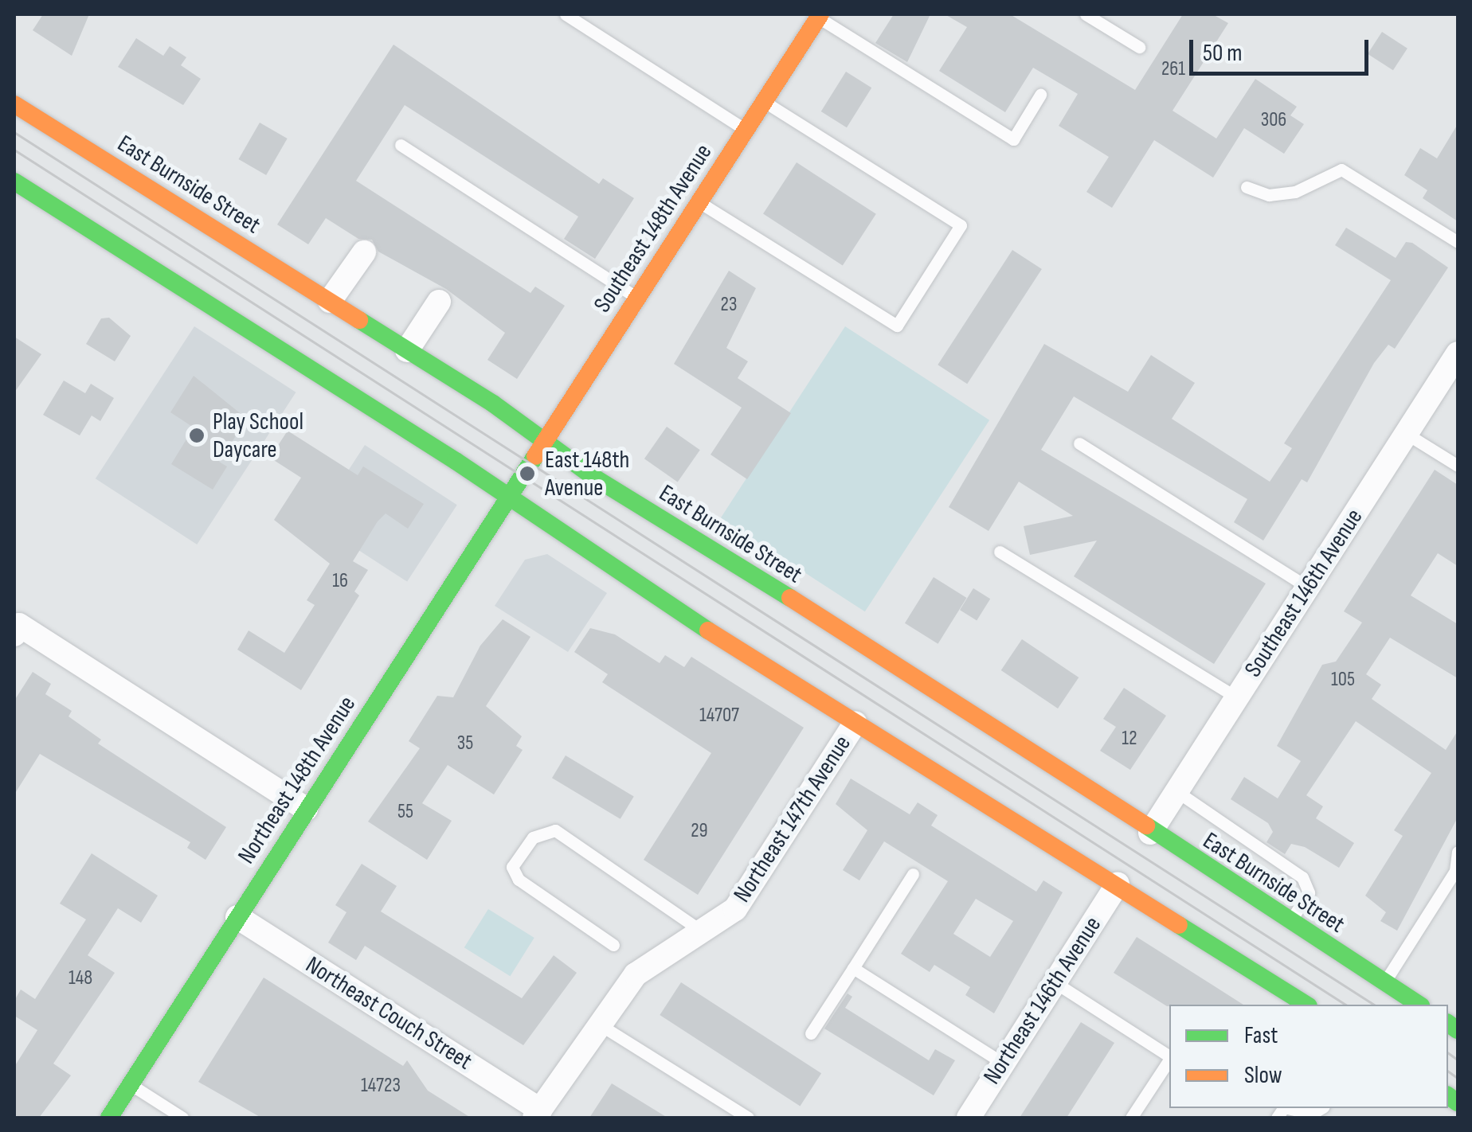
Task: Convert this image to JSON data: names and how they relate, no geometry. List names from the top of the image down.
{
  "streets": {
    "street": [
      "East Burnside Street",
      "Southeast 148th Avenue",
      "Southeast 146th Avenue",
      "Northeast 148th Avenue",
      "Northeast 147th Avenue",
      "Northeast 146th Avenue",
      "Northeast Couch Street"
    ]
  },
  "crossings": [
    ["East Burnside Street", "Southeast 148th Avenue"],
    ["East Burnside Street", "Southeast 146th Avenue"],
    ["Southeast 148th Avenue", "Northeast 148th Avenue"],
    ["Northeast 148th Avenue", "Northeast Couch Street"],
    ["Northeast 147th Avenue", "Northeast Couch Street"]
  ],
  "places": ["Play School Daycare", "East 148th Avenue"],
  "house_numbers": [
    "261",
    "306",
    "23",
    "16",
    "105",
    "14707",
    "12",
    "35",
    "55",
    "29",
    "148",
    "14723"
  ],
  "legend": ["Fast", "Slow"],
  "scale_bar": "50 m"
}
